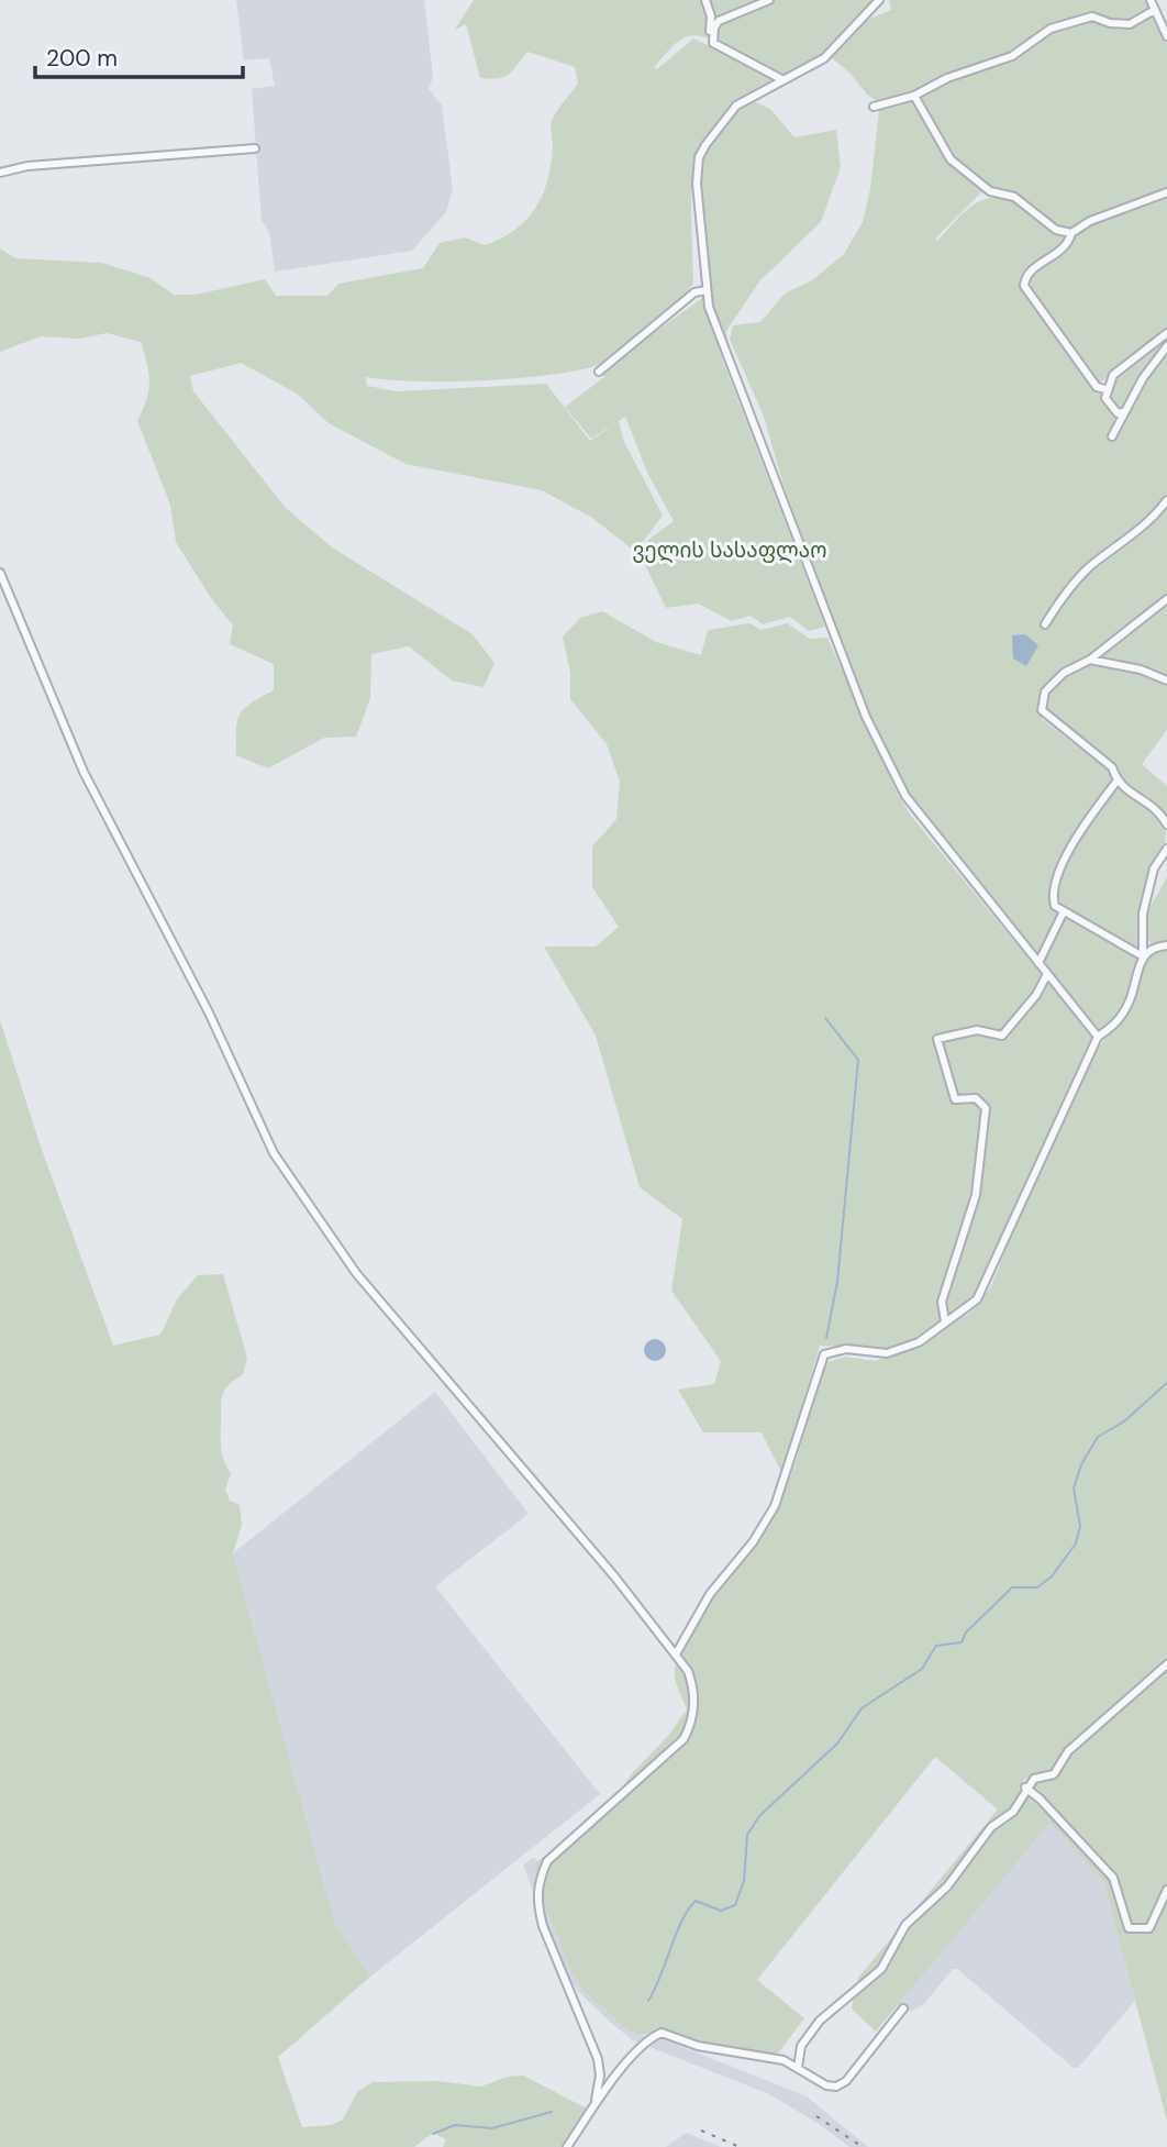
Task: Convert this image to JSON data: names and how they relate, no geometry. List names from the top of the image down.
{
  "parks": ["ველის სასაფლაო"],
  "scale_bar": "200 m"
}
